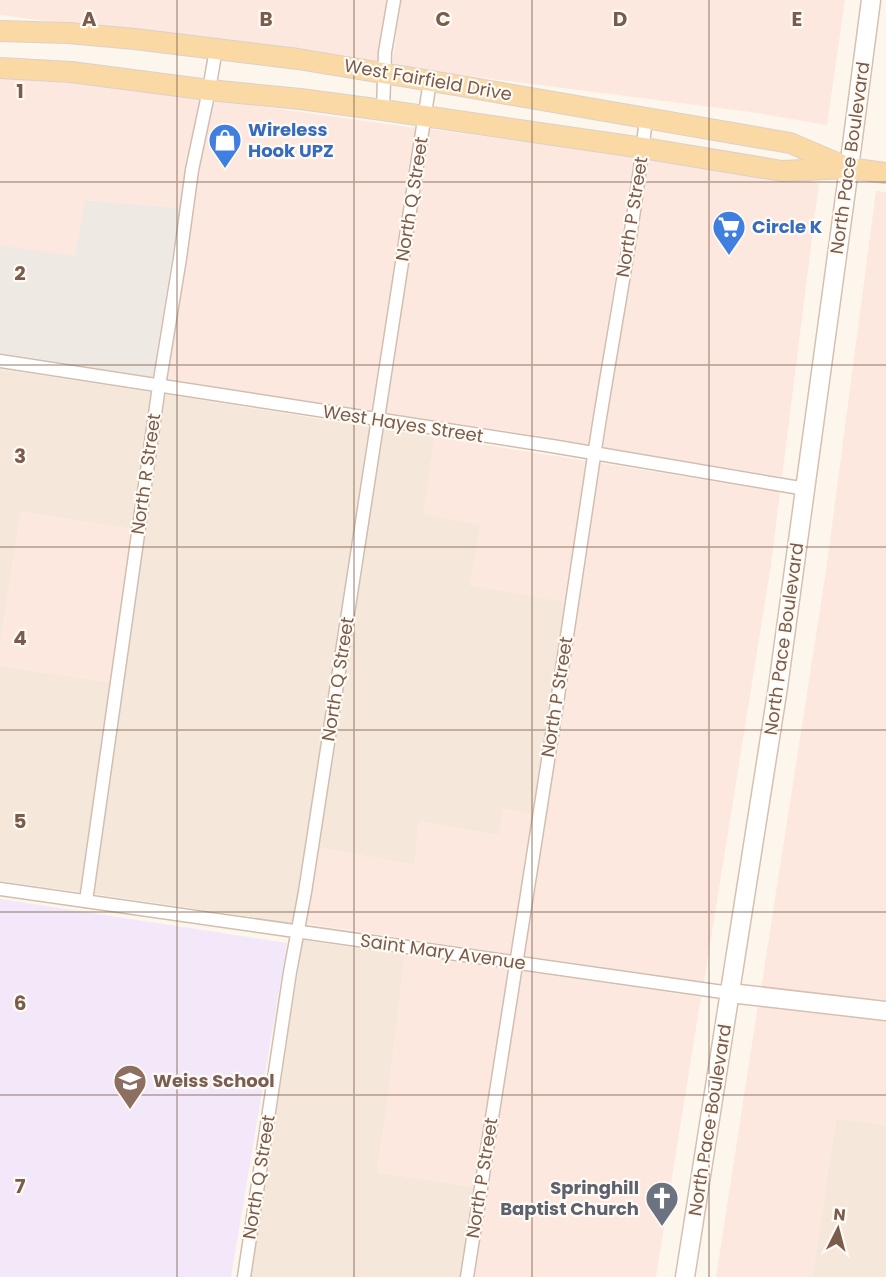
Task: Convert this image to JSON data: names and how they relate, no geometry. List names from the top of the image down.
{
  "streets": {
    "main road": ["West Fairfield Drive", "North Pace Boulevard", "Saint Mary Avenue"],
    "street": [
      "North Q Street",
      "North P Street",
      "West Hayes Street",
      "North R Street"
    ]
  },
  "crossings": [
    ["West Fairfield Drive", "North Pace Boulevard"],
    ["West Fairfield Drive", "North Q Street"],
    ["West Fairfield Drive", "North P Street"],
    ["West Fairfield Drive", "North R Street"],
    ["North Pace Boulevard", "West Hayes Street"],
    ["North Pace Boulevard", "Saint Mary Avenue"],
    ["North Q Street", "West Hayes Street"],
    ["North Q Street", "Saint Mary Avenue"],
    ["North P Street", "West Hayes Street"],
    ["North P Street", "Saint Mary Avenue"],
    ["West Hayes Street", "North R Street"],
    ["North R Street", "Saint Mary Avenue"]
  ],
  "places": {
    "shop": ["Wireless Hook UPZ"],
    "supermarket": ["Circle K"],
    "school or university": ["Weiss School"],
    "church": ["Springhill Baptist Church"]
  },
  "north": "top",
  "grid": {
    "columns": [
      "A",
      "B",
      "C",
      "D",
      "E"
    ],
    "rows": [
      "1",
      "2",
      "3",
      "4",
      "5",
      "6",
      "7"
    ]
  }
}
